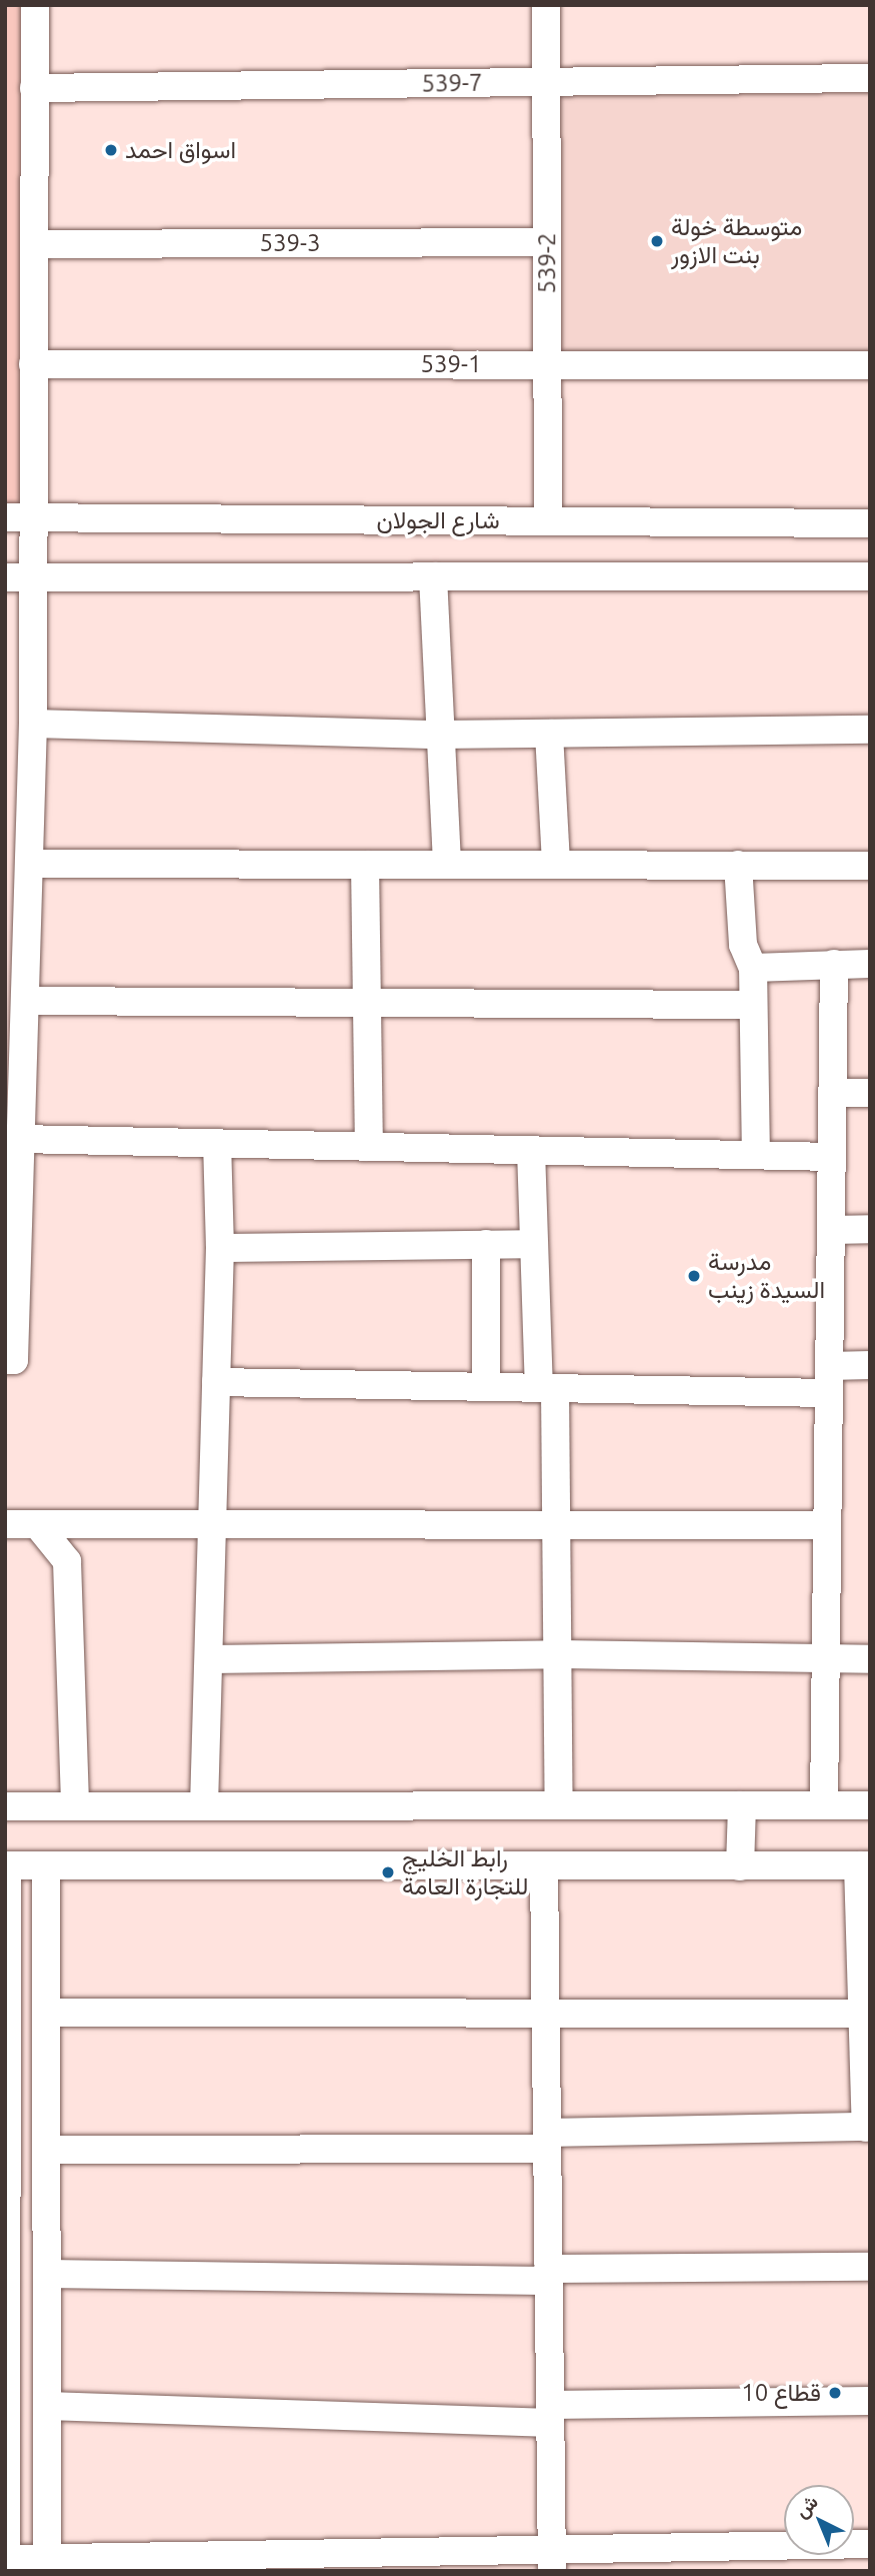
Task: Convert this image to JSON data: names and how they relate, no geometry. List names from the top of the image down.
{
  "streets": {
    "street": [
      "539-7",
      "539-3",
      "539-2",
      "539-1",
      "شارع الجولان"
    ]
  },
  "crossings": [
    ["539-7", "539-2"],
    ["539-3", "539-2"],
    ["539-2", "539-1"],
    ["539-2", "شارع الجولان"]
  ],
  "places": [
    "اسواق احمد",
    "متوسطة خولة بنت الازور",
    "مدرسة السيدة زينب",
    "رابط الخليج للتجارة العامة",
    "قطاع 10"
  ],
  "north": "top left"
}
